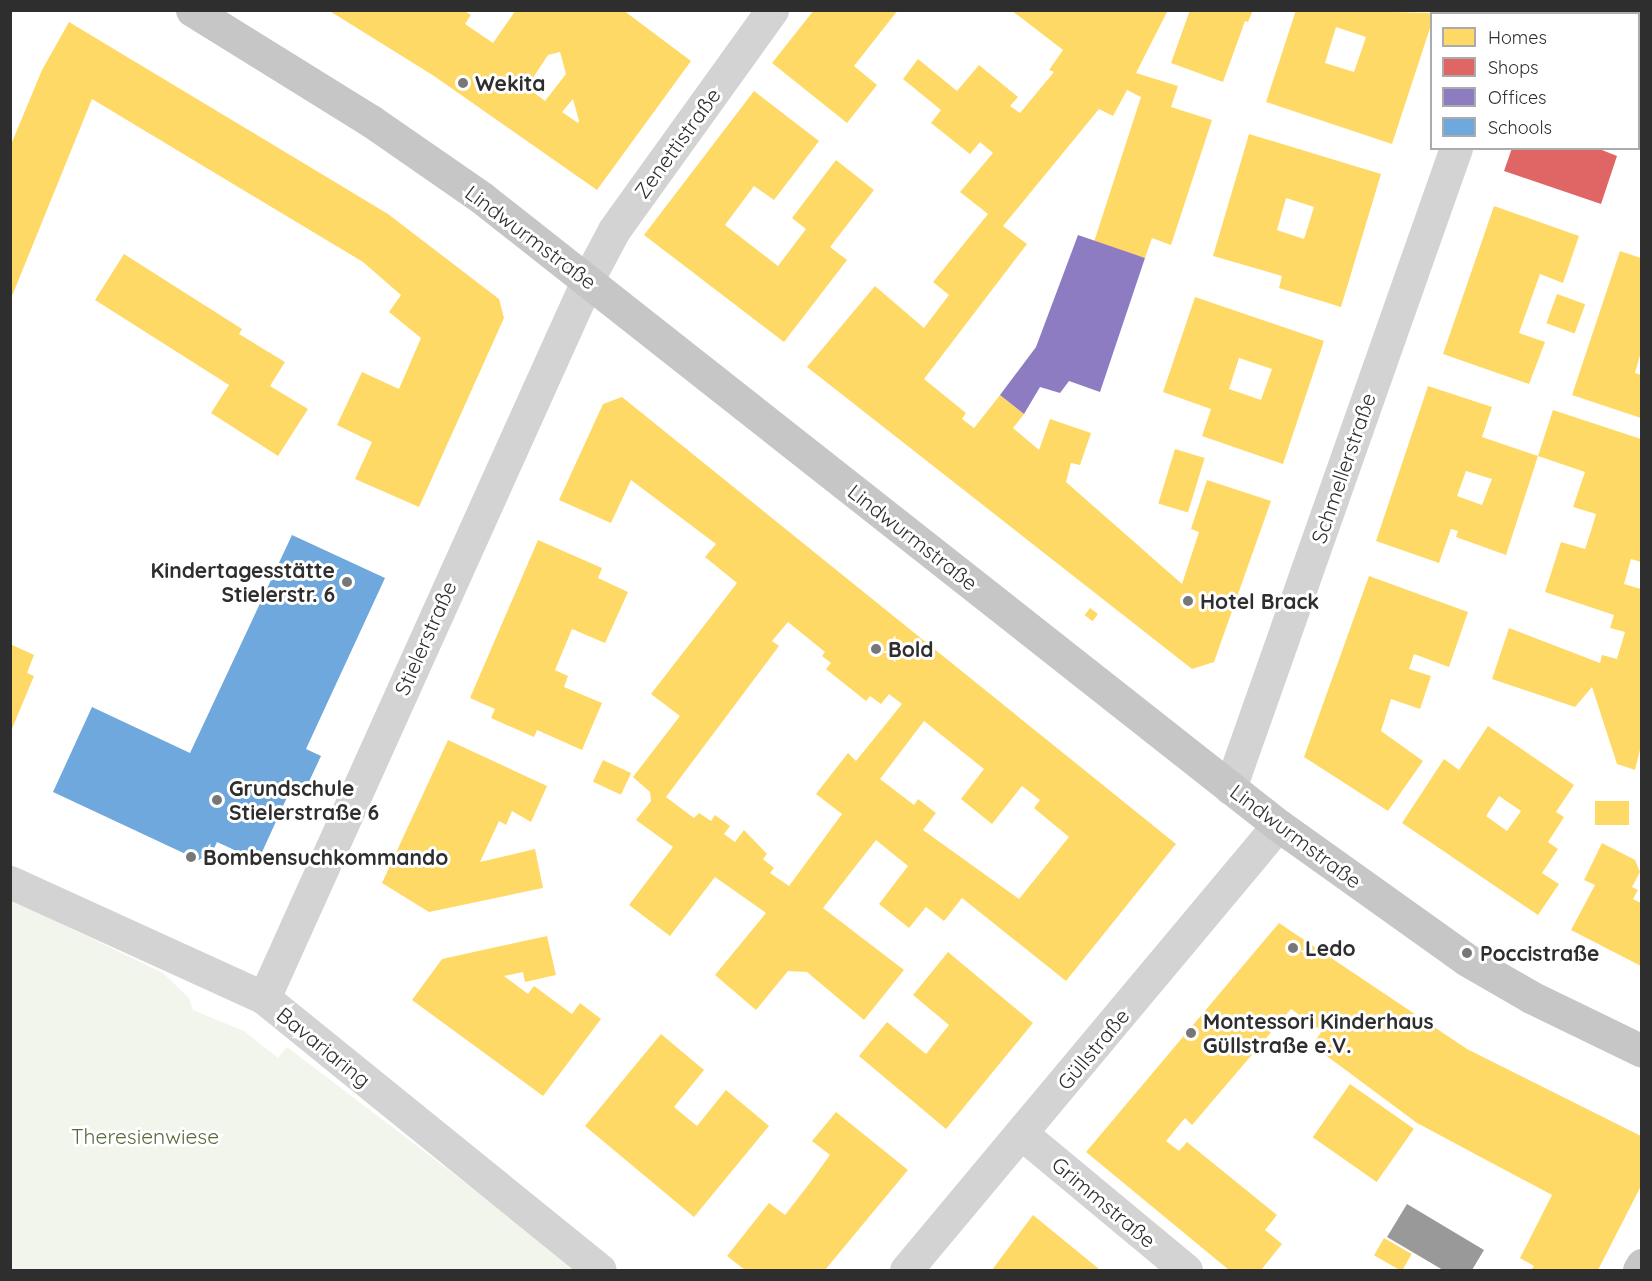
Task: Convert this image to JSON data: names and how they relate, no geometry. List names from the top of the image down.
{
  "streets": {
    "main road": ["Lindwurmstraße"],
    "street": [
      "Zenettistraße",
      "Schmellerstraße",
      "Stielerstraße",
      "Bavariaring",
      "Güllstraße",
      "Grimmstraße"
    ]
  },
  "crossings": [
    ["Zenettistraße", "Lindwurmstraße"],
    ["Zenettistraße", "Stielerstraße"],
    ["Lindwurmstraße", "Schmellerstraße"],
    ["Lindwurmstraße", "Stielerstraße"],
    ["Lindwurmstraße", "Güllstraße"],
    ["Stielerstraße", "Bavariaring"],
    ["Güllstraße", "Grimmstraße"]
  ],
  "parks": ["Theresienwiese"],
  "places": [
    "Wekita",
    "Kindertagesstätte Stielerstr. 6",
    "Hotel Brack",
    "Bold",
    "Grundschule Stielerstraße 6",
    "Bombensuchkommando",
    "Ledo",
    "Poccistraße",
    "Montessori Kinderhaus Güllstraße e.V."
  ],
  "legend": [
    "Homes",
    "Shops",
    "Offices",
    "Schools"
  ]
}
